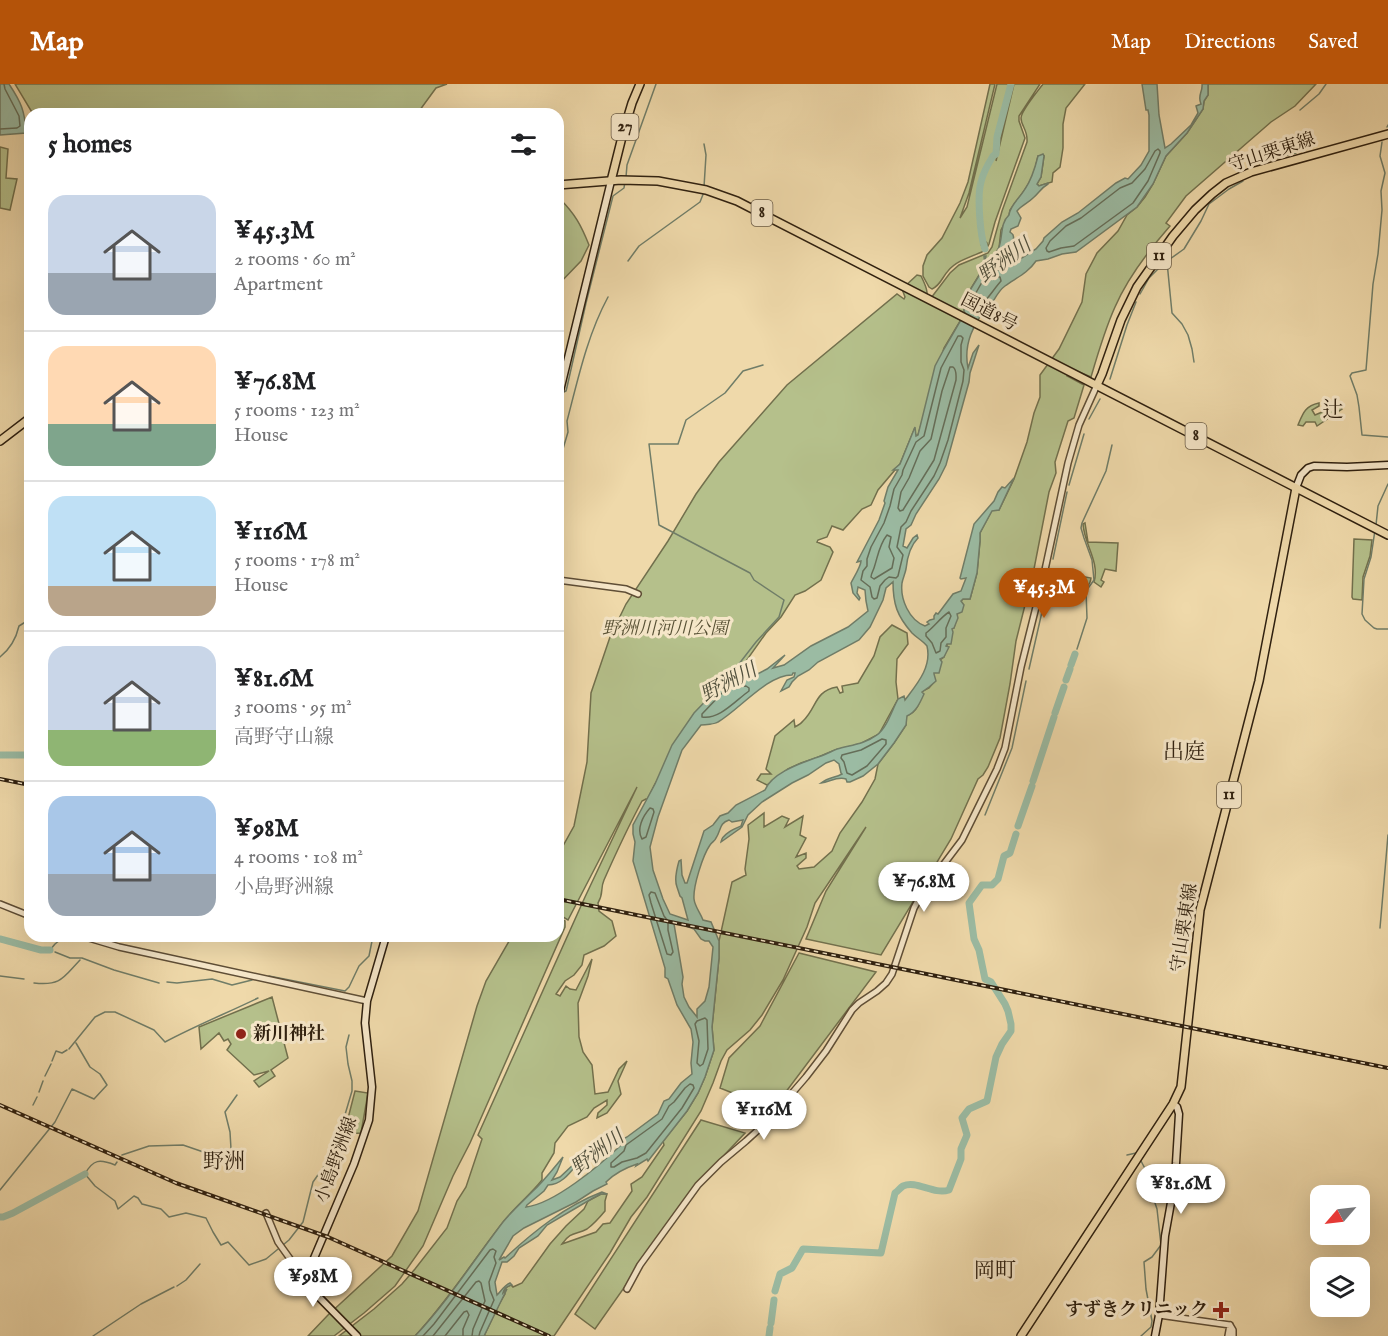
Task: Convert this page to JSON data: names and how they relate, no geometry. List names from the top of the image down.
{
  "streets": {
    "main road": [
      "27",
      "守山栗東線",
      "8",
      "11",
      "国道8号",
      "小島野洲線"
    ]
  },
  "crossings": [
    ["27", "国道8号"],
    ["守山栗東線", "国道8号"]
  ],
  "districts": [
    "辻",
    "出庭",
    "野洲",
    "岡町"
  ],
  "water": ["野洲川"],
  "parks": ["野洲川河川公園"],
  "places": {
    "other": ["新川神社"],
    "health": ["すずきクリニック"]
  },
  "north": "bottom left",
  "page": {
    "header": "Map",
    "nav": ["Map", "Directions", "Saved"],
    "heading": "5 homes",
    "list": [
      {
        "name": "¥45.3M",
        "note": "2 rooms · 60 m² · Apartment"
      },
      {
        "name": "¥76.8M",
        "note": "5 rooms · 123 m² · House"
      },
      {
        "name": "¥116M",
        "note": "5 rooms · 178 m² · House"
      },
      {
        "name": "¥81.6M",
        "note": "3 rooms · 95 m² · 高野守山線"
      },
      {
        "name": "¥98M",
        "note": "4 rooms · 108 m² · 小島野洲線"
      }
    ],
    "price": [
      "¥45.3M",
      "¥76.8M",
      "¥116M",
      "¥81.6M",
      "¥98M"
    ]
  }
}
